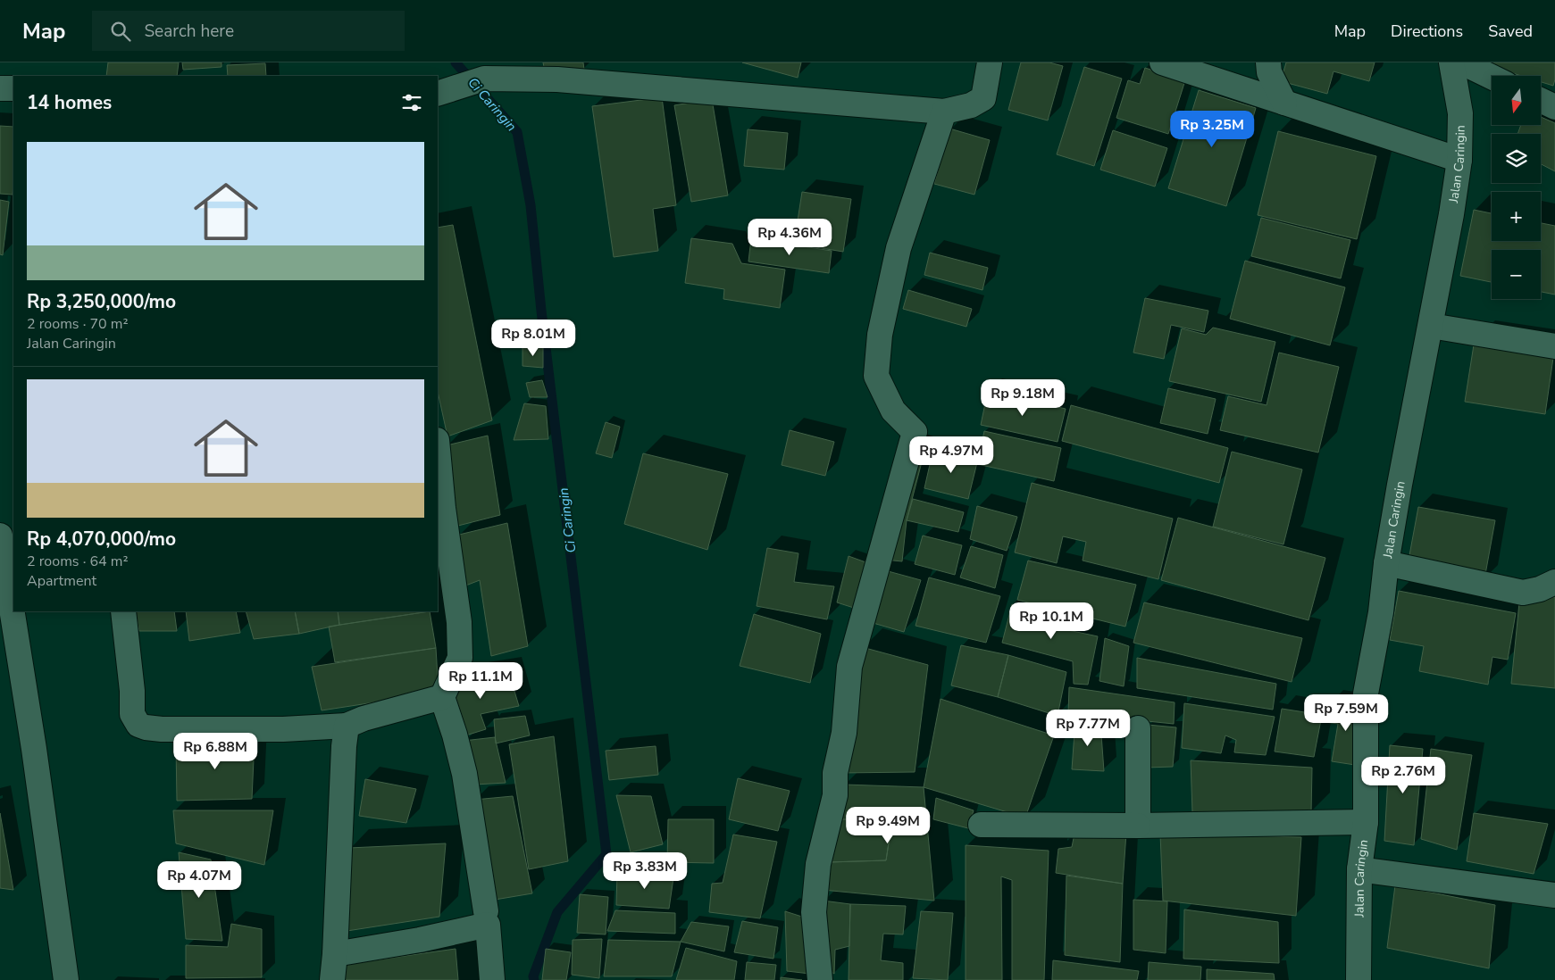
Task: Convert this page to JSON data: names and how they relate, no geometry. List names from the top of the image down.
{
  "streets": {
    "street": ["Jalan Caringin"]
  },
  "water": ["Ci Caringin"],
  "north": "bottom",
  "page": {
    "header": "Map",
    "search": "Search here",
    "nav": ["Map", "Directions", "Saved"],
    "map_buttons": ["+", "−"],
    "heading": "14 homes",
    "price": [
      "Rp 3.25M",
      "Rp 4.36M",
      "Rp 8.01M",
      "Rp 9.18M",
      "Rp 4.97M",
      "Rp 10.1M",
      "Rp 11.1M",
      "Rp 7.59M",
      "Rp 7.77M",
      "Rp 6.88M",
      "Rp 2.76M",
      "Rp 9.49M",
      "Rp 3.83M",
      "Rp 4.07M"
    ],
    "list": [
      {
        "name": "Rp 3,250,000/mo",
        "note": "2 rooms · 70 m² · Jalan Caringin"
      },
      {
        "name": "Rp 4,070,000/mo",
        "note": "2 rooms · 64 m² · Apartment"
      }
    ]
  }
}
